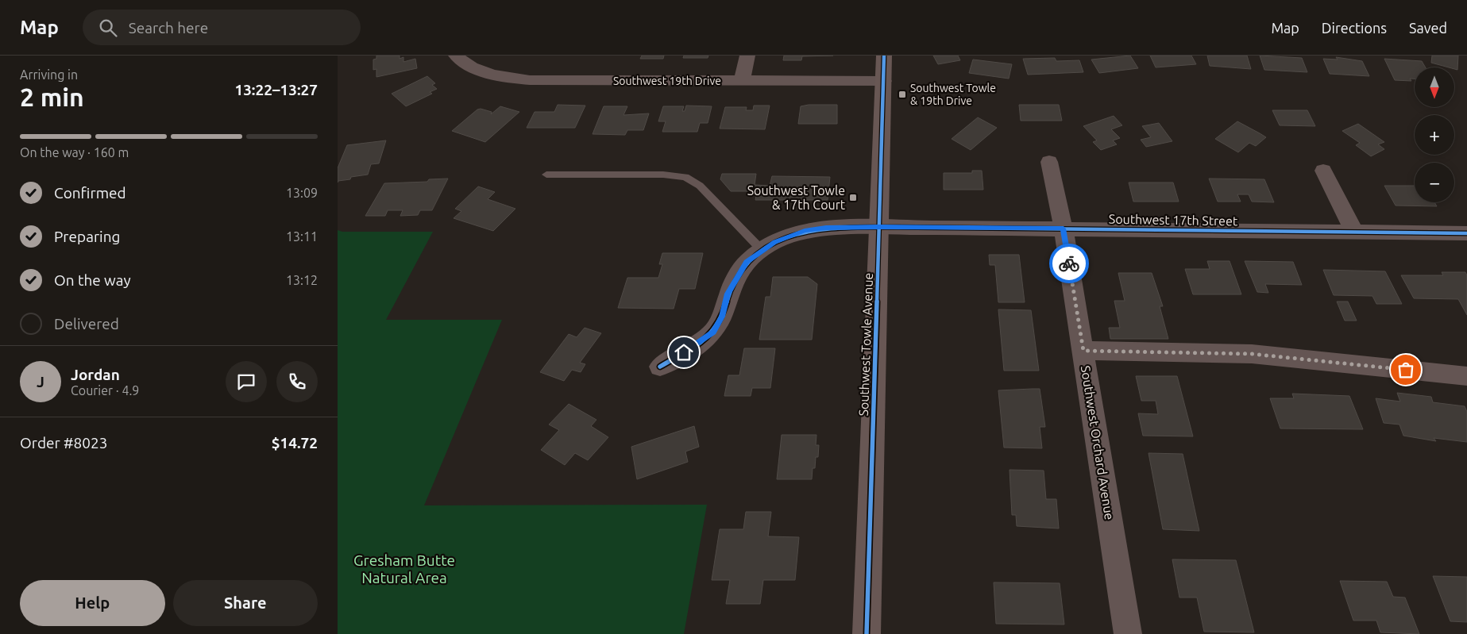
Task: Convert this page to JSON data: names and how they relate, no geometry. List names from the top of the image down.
{
  "streets": {
    "main road": ["Southwest Towle Avenue"],
    "street": ["Southwest 19th Drive", "Southwest 17th Street", "Southwest Orchard Avenue"]
  },
  "crossings": [
    ["Southwest 19th Drive", "Southwest Towle Avenue"],
    ["Southwest 17th Street", "Southwest Towle Avenue"],
    ["Southwest 17th Street", "Southwest Orchard Avenue"]
  ],
  "parks": ["Gresham Butte Natural Area"],
  "places": {
    "transit": ["Southwest Towle & 19th Drive", "Southwest Towle & 17th Court"]
  },
  "north": "bottom",
  "page": {
    "header": "Map",
    "search": "Search here",
    "nav": ["Map", "Directions", "Saved"],
    "heading": ["2 min", "Arriving in", "13:22–13:27"],
    "panel": [
      "Jordan",
      "Courier · 4.9",
      "Order #8023",
      "$14.72"
    ],
    "map_buttons": ["+", "−"],
    "bar": "On the way · 160 m",
    "list": [
      ["Confirmed", "13:09"],
      ["Preparing", "13:11"],
      ["On the way", "13:12"],
      "Delivered"
    ],
    "round": "J",
    "buttons": ["Help", "Share"]
  }
}
